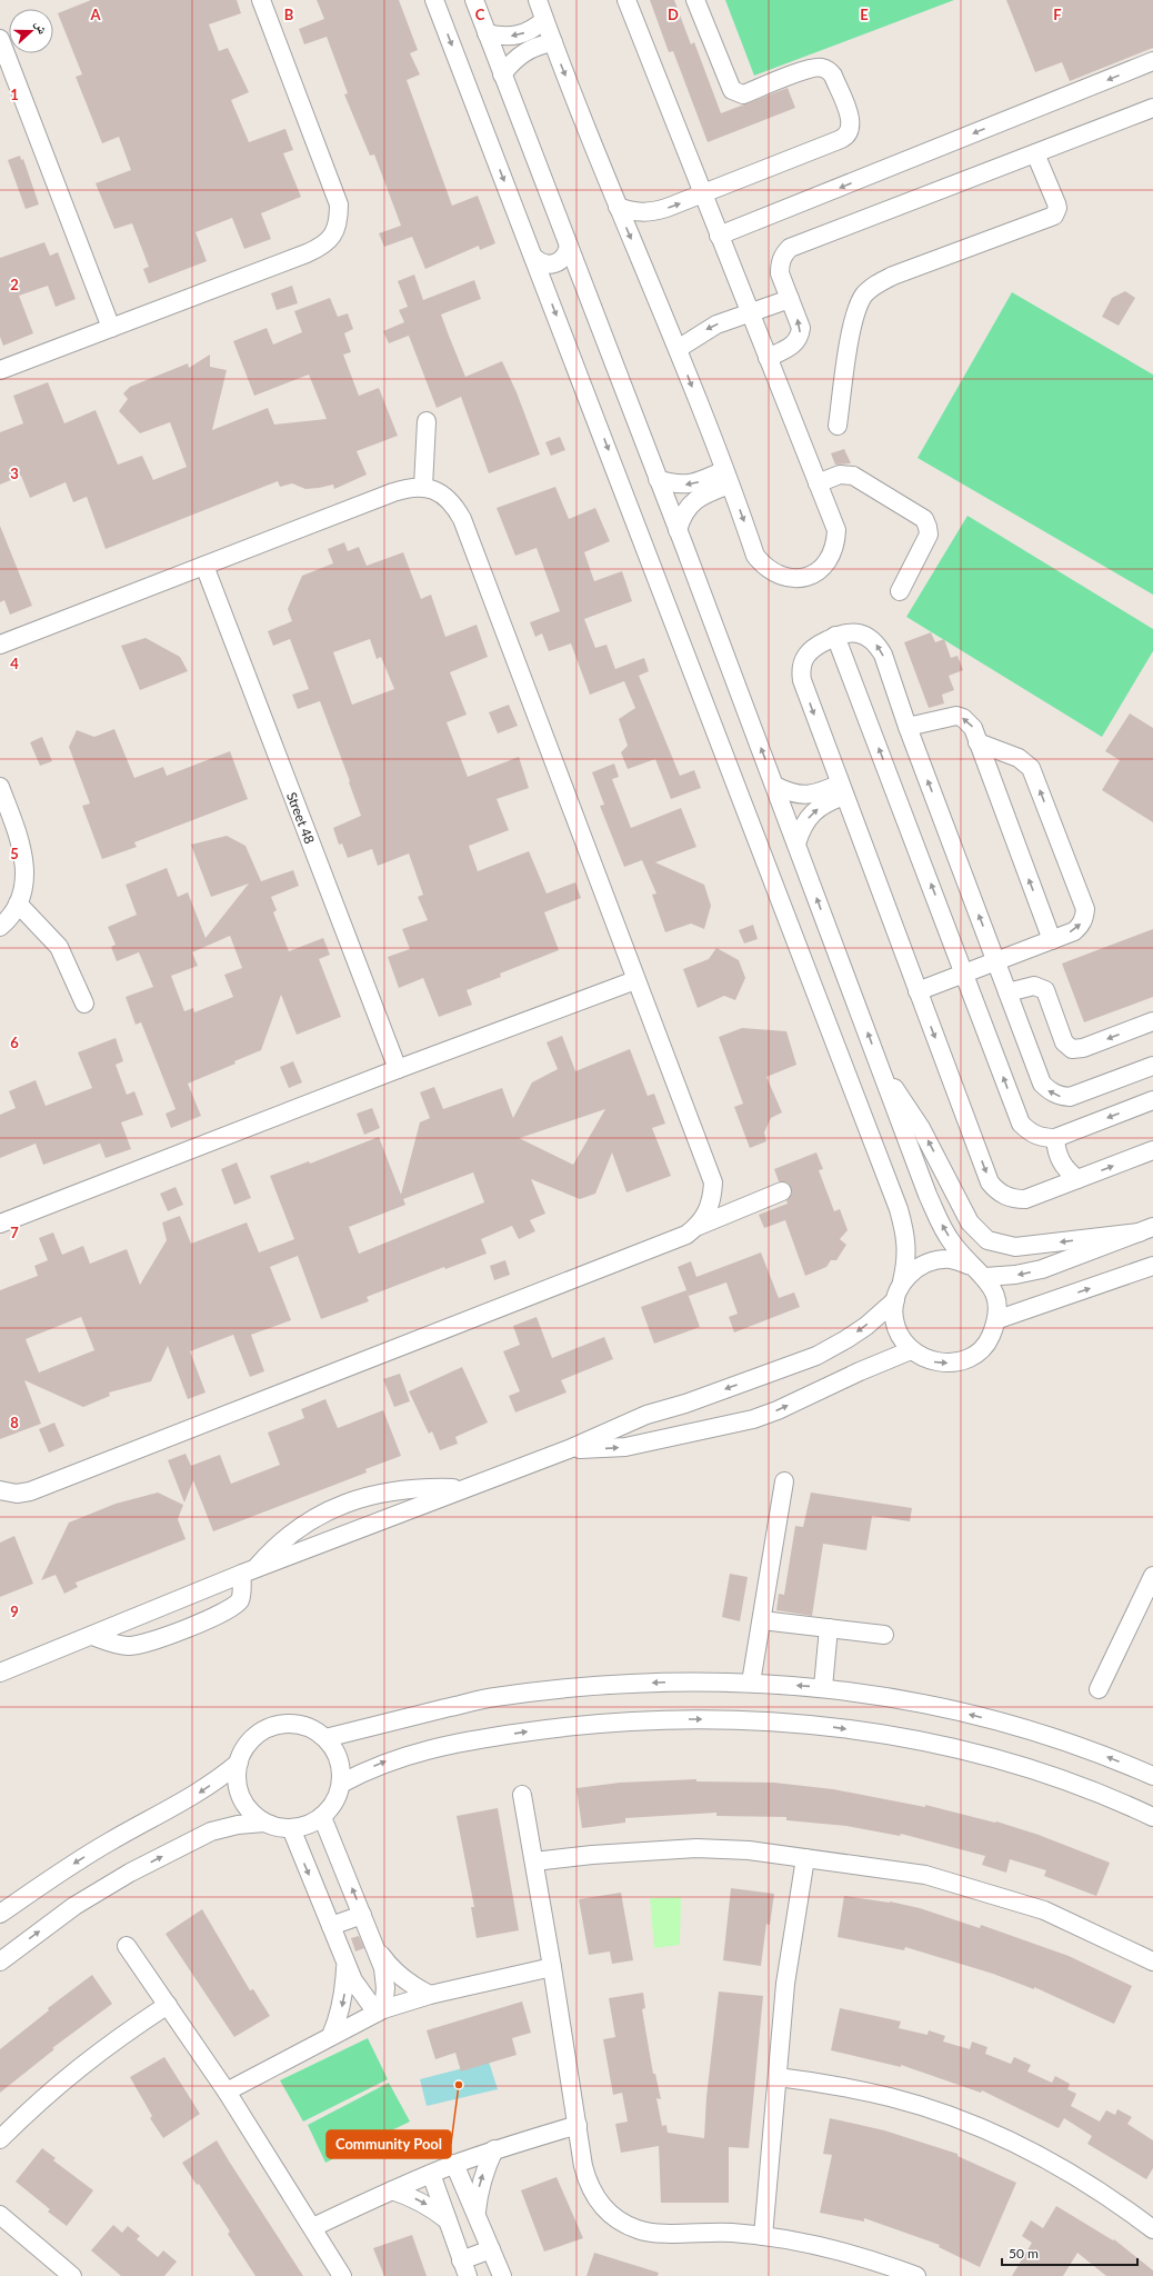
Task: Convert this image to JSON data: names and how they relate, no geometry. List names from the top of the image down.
{
  "streets": {
    "street": ["Street 48"]
  },
  "places": ["Community Pool"],
  "scale_bar": "50 m",
  "north": "right",
  "grid": {
    "columns": [
      "A",
      "B",
      "C",
      "D",
      "E",
      "F"
    ],
    "rows": [
      "1",
      "2",
      "3",
      "4",
      "5",
      "6",
      "7",
      "8",
      "9"
    ]
  }
}
